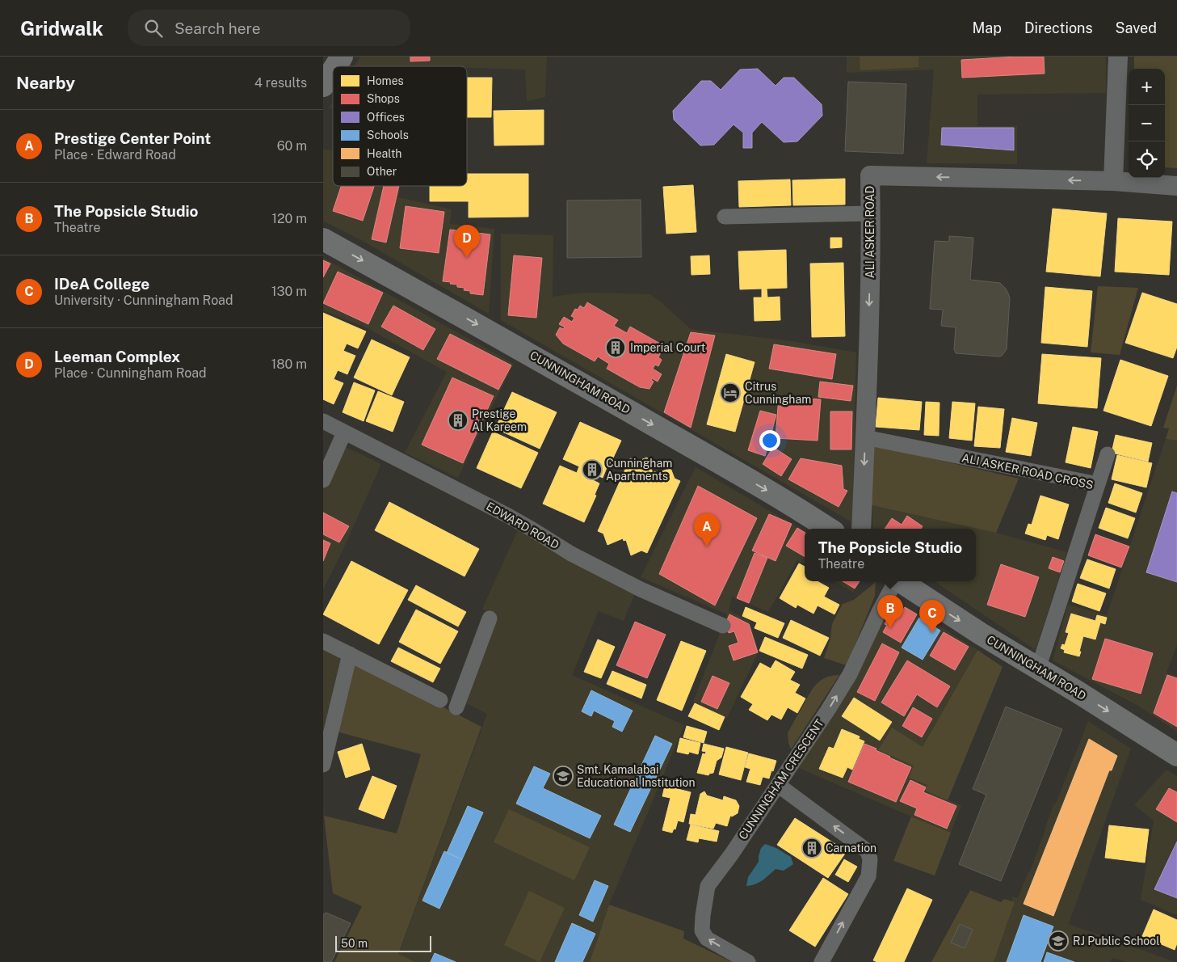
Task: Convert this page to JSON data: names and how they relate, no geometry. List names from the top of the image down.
{
  "streets": {
    "main road": ["CUNNINGHAM ROAD"],
    "street": [
      "ALI ASKER ROAD",
      "ALI ASKER ROAD CROSS",
      "EDWARD ROAD",
      "CUNNINGHAM CRESCENT"
    ]
  },
  "crossings": [
    ["ALI ASKER ROAD", "ALI ASKER ROAD CROSS"],
    ["CUNNINGHAM ROAD", "ALI ASKER ROAD CROSS"]
  ],
  "one_way": ["CUNNINGHAM ROAD", "CUNNINGHAM CRESCENT"],
  "places": {
    "building": [
      "Imperial Court",
      "Prestige Al Kareem",
      "Cunningham Apartments",
      "Carnation"
    ],
    "hotel": ["Citrus Cunningham"],
    "school or university": ["Smt. Kamalabai Educational Institution", "RJ Public School"]
  },
  "legend": [
    "Homes",
    "Shops",
    "Offices",
    "Schools",
    "Health",
    "Other"
  ],
  "scale_bar": "50 m",
  "page": {
    "header": "Gridwalk",
    "search": "Search here",
    "nav": ["Map", "Directions", "Saved"],
    "heading": ["Nearby", "4 results"],
    "map_buttons": ["+", "−"],
    "list": [
      {
        "mark": "A",
        "name": "Prestige Center Point",
        "note": "Place · Edward Road",
        "value": "60 m"
      },
      {
        "mark": "B",
        "name": "The Popsicle Studio",
        "note": "Theatre",
        "value": "120 m"
      },
      {
        "mark": "C",
        "name": "IDeA College",
        "note": "University · Cunningham Road",
        "value": "130 m"
      },
      {
        "mark": "D",
        "name": "Leeman Complex",
        "note": "Place · Cunningham Road",
        "value": "180 m"
      }
    ],
    "pins": [
      "D",
      "A",
      "B",
      "C"
    ],
    "popup": ["The Popsicle Studio", "Theatre"],
    "scale": "50 m"
  }
}
